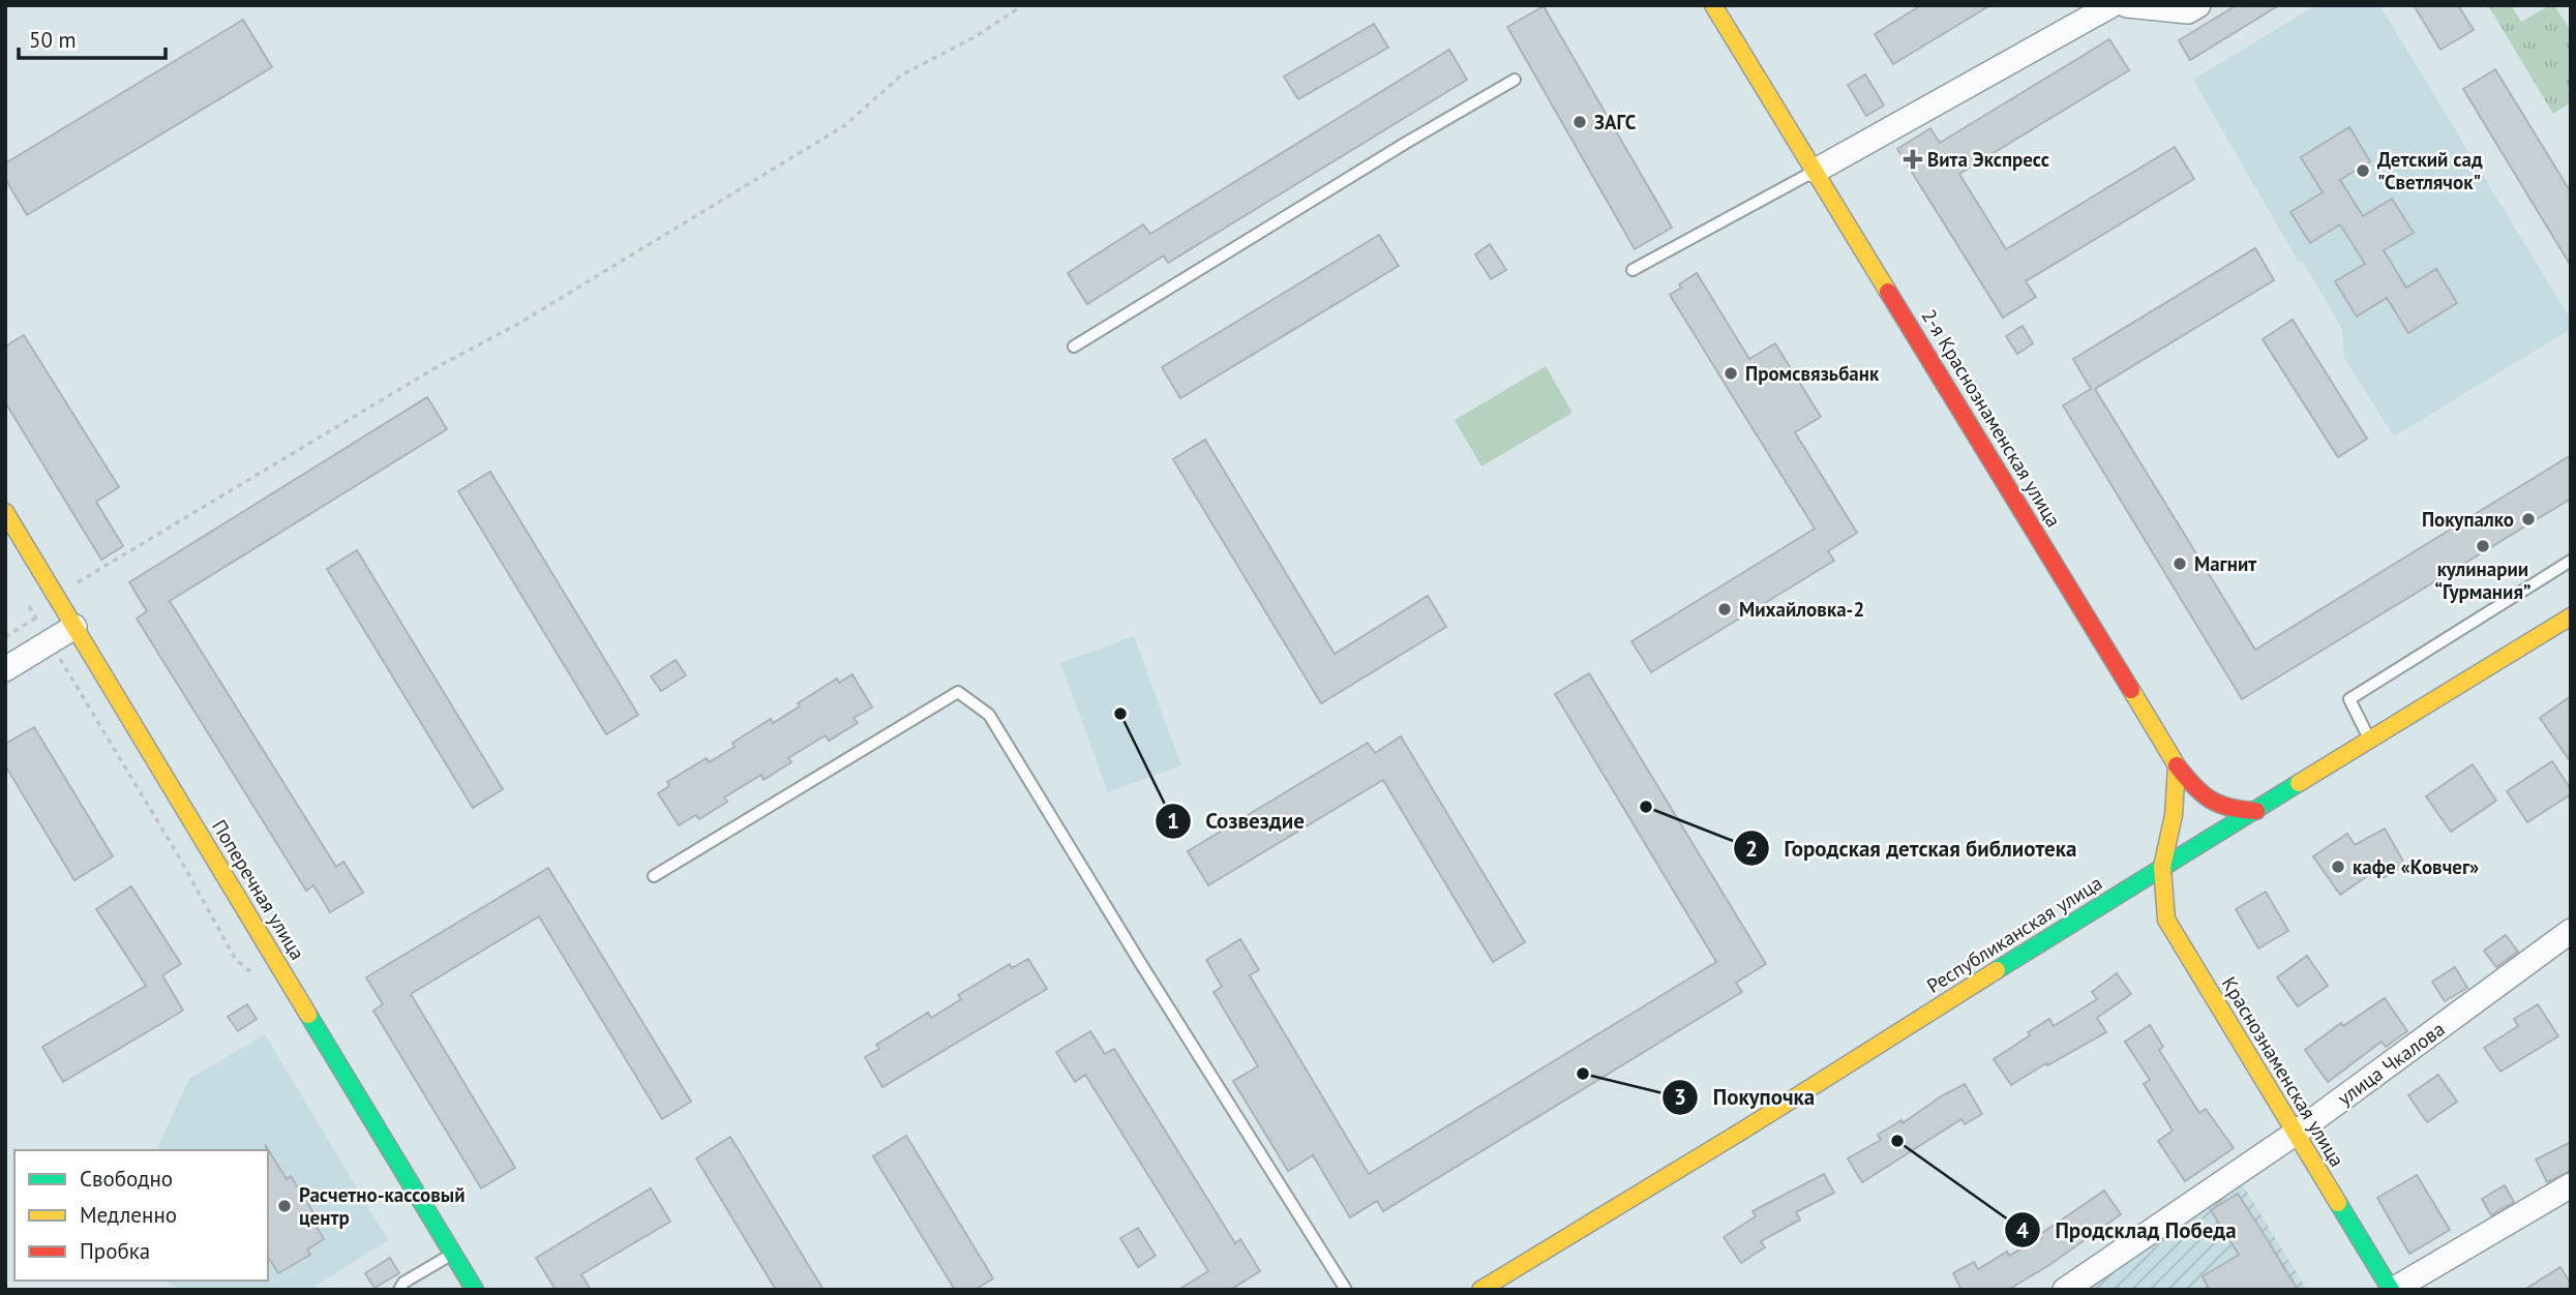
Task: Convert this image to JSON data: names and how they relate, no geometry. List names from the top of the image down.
{
  "streets": {
    "street": [
      "2-я Краснознаменская улица",
      "Поперечная улица",
      "Республиканская улица",
      "улица Чкалова",
      "Краснознаменская улица"
    ]
  },
  "crossings": [
    ["2-я Краснознаменская улица", "Республиканская улица"],
    ["Республиканская улица", "Краснознаменская улица"],
    ["улица Чкалова", "Краснознаменская улица"]
  ],
  "places": {
    "other": [
      "ЗАГС",
      "Детский сад \"Светлячок\"",
      "Промсвязьбанк",
      "Покупалко",
      "кулинарии “Гурмания”",
      "Магнит",
      "Михайловка-2",
      "Созвездие",
      "Городская детская библиотека",
      "кафе «Ковчег»",
      "Покупочка",
      "Продсклад Победа",
      "Расчетно-кассовый центр"
    ],
    "health": ["Вита Экспресс"]
  },
  "legend": ["Свободно", "Медленно", "Пробка"],
  "scale_bar": "50 m"
}
